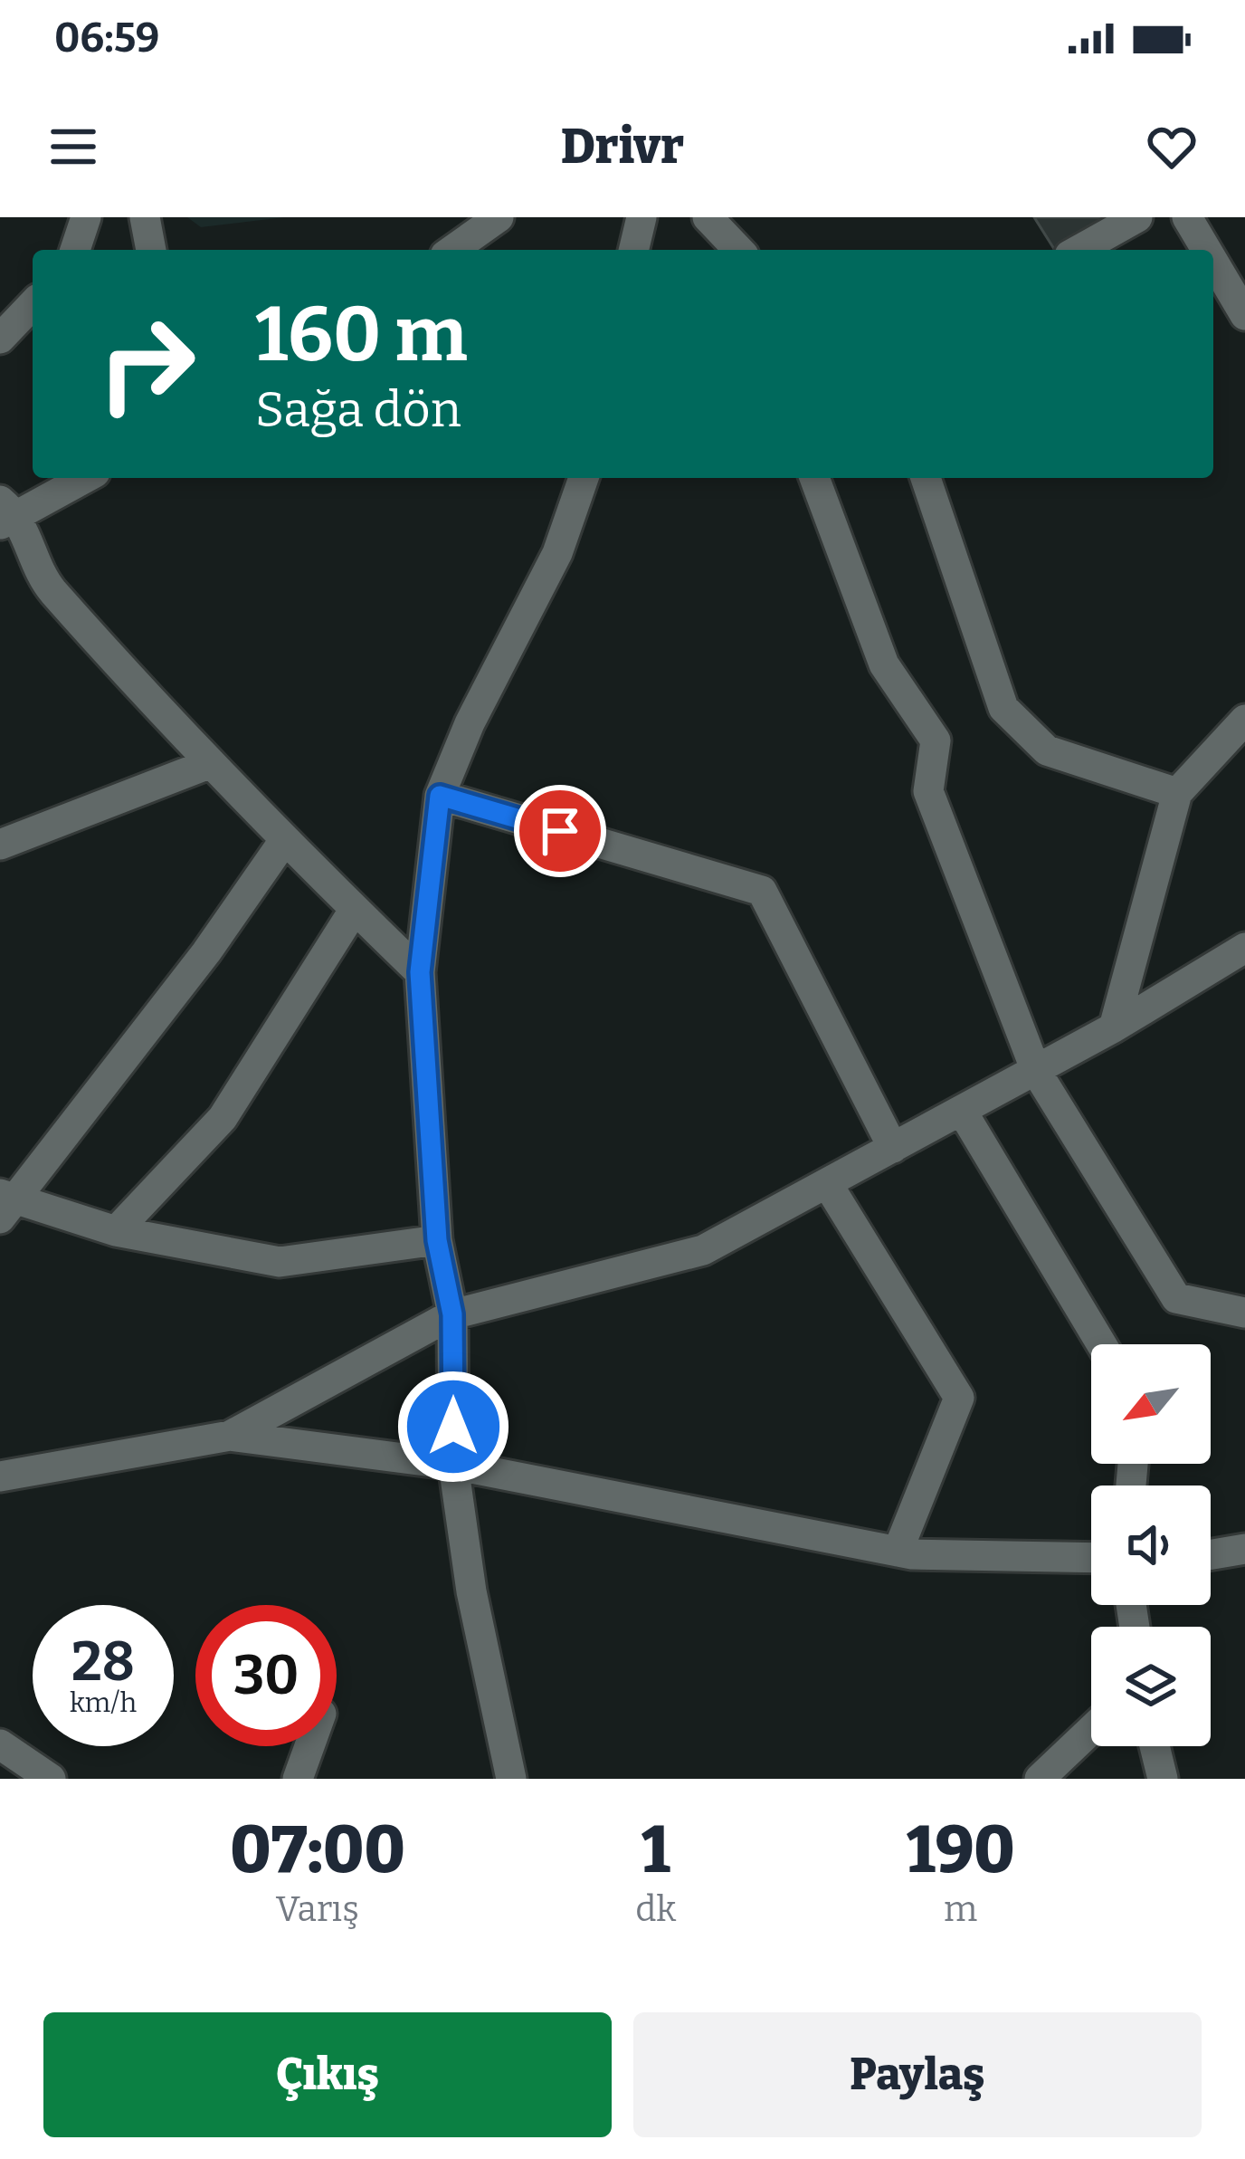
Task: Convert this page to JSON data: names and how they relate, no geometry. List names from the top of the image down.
{
  "north": "bottom left",
  "page": {
    "status": "06:59",
    "header": "Drivr",
    "turn": ["160 m", "Sağa dön"],
    "speed": "28 km/h",
    "limit": "30",
    "eta": [
      "07:00",
      "Varış",
      "1",
      "dk",
      "190",
      "m"
    ],
    "buttons": ["Çıkış", "Paylaş"]
  }
}
